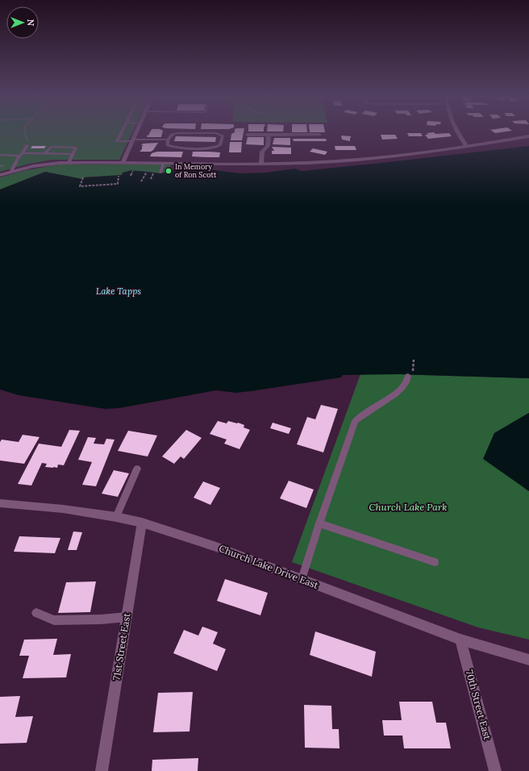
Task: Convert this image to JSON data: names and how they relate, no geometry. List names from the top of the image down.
{
  "streets": {
    "street": ["Church Lake Drive East", "71st Street East", "70th Street East"]
  },
  "crossings": [
    ["Church Lake Drive East", "71st Street East"],
    ["Church Lake Drive East", "70th Street East"]
  ],
  "water": ["Lake Tapps"],
  "parks": ["Church Lake Park"],
  "places": ["In Memory of Ron Scott"],
  "north": "right"
}
